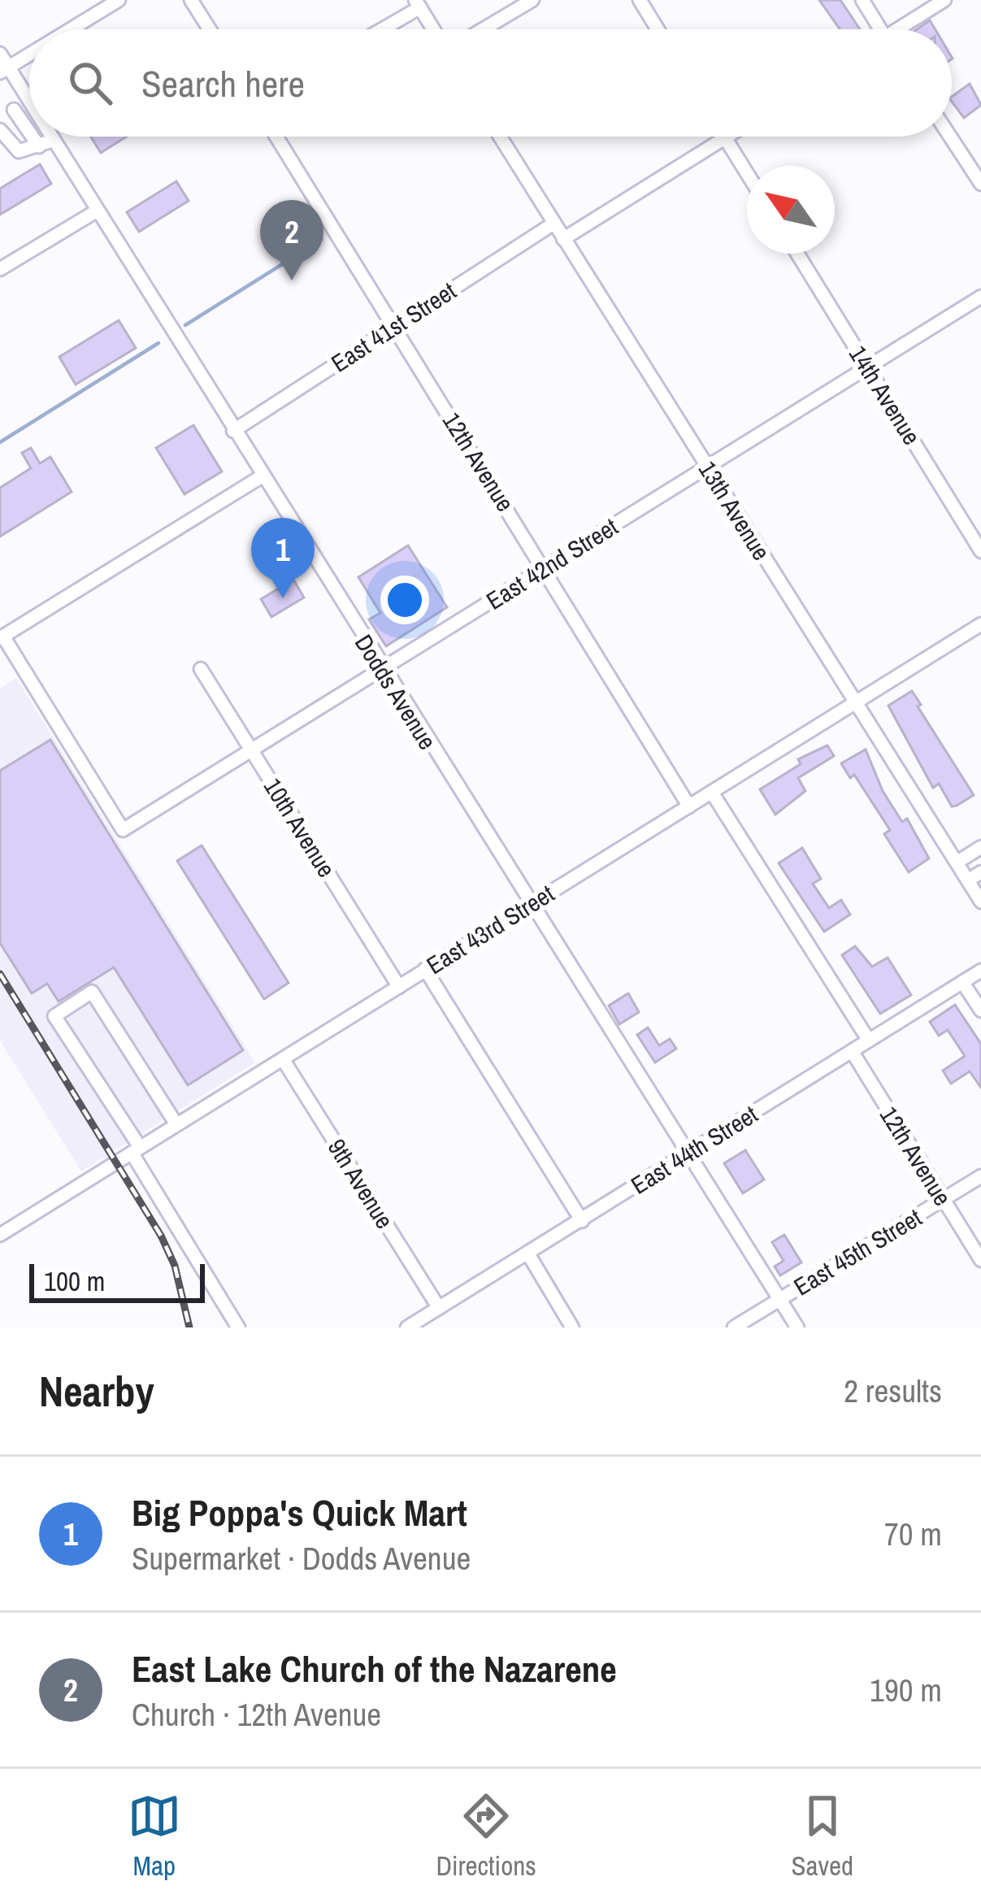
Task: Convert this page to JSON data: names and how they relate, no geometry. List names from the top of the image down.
{
  "streets": {
    "street": [
      "East 41st Street",
      "14th Avenue",
      "12th Avenue",
      "13th Avenue",
      "East 42nd Street",
      "Dodds Avenue",
      "10th Avenue",
      "East 43rd Street",
      "East 44th Street",
      "9th Avenue",
      "East 45th Street"
    ]
  },
  "crossings": [
    ["East 41st Street", "12th Avenue"],
    ["East 41st Street", "13th Avenue"],
    ["East 41st Street", "Dodds Avenue"],
    ["14th Avenue", "East 42nd Street"],
    ["12th Avenue", "East 42nd Street"],
    ["12th Avenue", "East 43rd Street"],
    ["12th Avenue", "East 44th Street"],
    ["12th Avenue", "East 45th Street"],
    ["13th Avenue", "East 42nd Street"],
    ["13th Avenue", "East 43rd Street"],
    ["East 42nd Street", "Dodds Avenue"],
    ["East 42nd Street", "10th Avenue"],
    ["Dodds Avenue", "East 43rd Street"],
    ["Dodds Avenue", "East 44th Street"],
    ["Dodds Avenue", "East 45th Street"],
    ["10th Avenue", "East 43rd Street"],
    ["East 43rd Street", "9th Avenue"],
    ["East 44th Street", "9th Avenue"]
  ],
  "scale_bar": "100 m",
  "north": "top left",
  "page": {
    "search": "Search here",
    "pins": ["2", "1"],
    "scale": "100 m",
    "heading": ["Nearby", "2 results"],
    "list": [
      {
        "mark": "1",
        "name": "Big Poppa's Quick Mart",
        "note": "Supermarket · Dodds Avenue",
        "value": "70 m"
      },
      {
        "mark": "2",
        "name": "East Lake Church of the Nazarene",
        "note": "Church · 12th Avenue",
        "value": "190 m"
      }
    ],
    "nav": ["Map", "Directions", "Saved"]
  }
}
